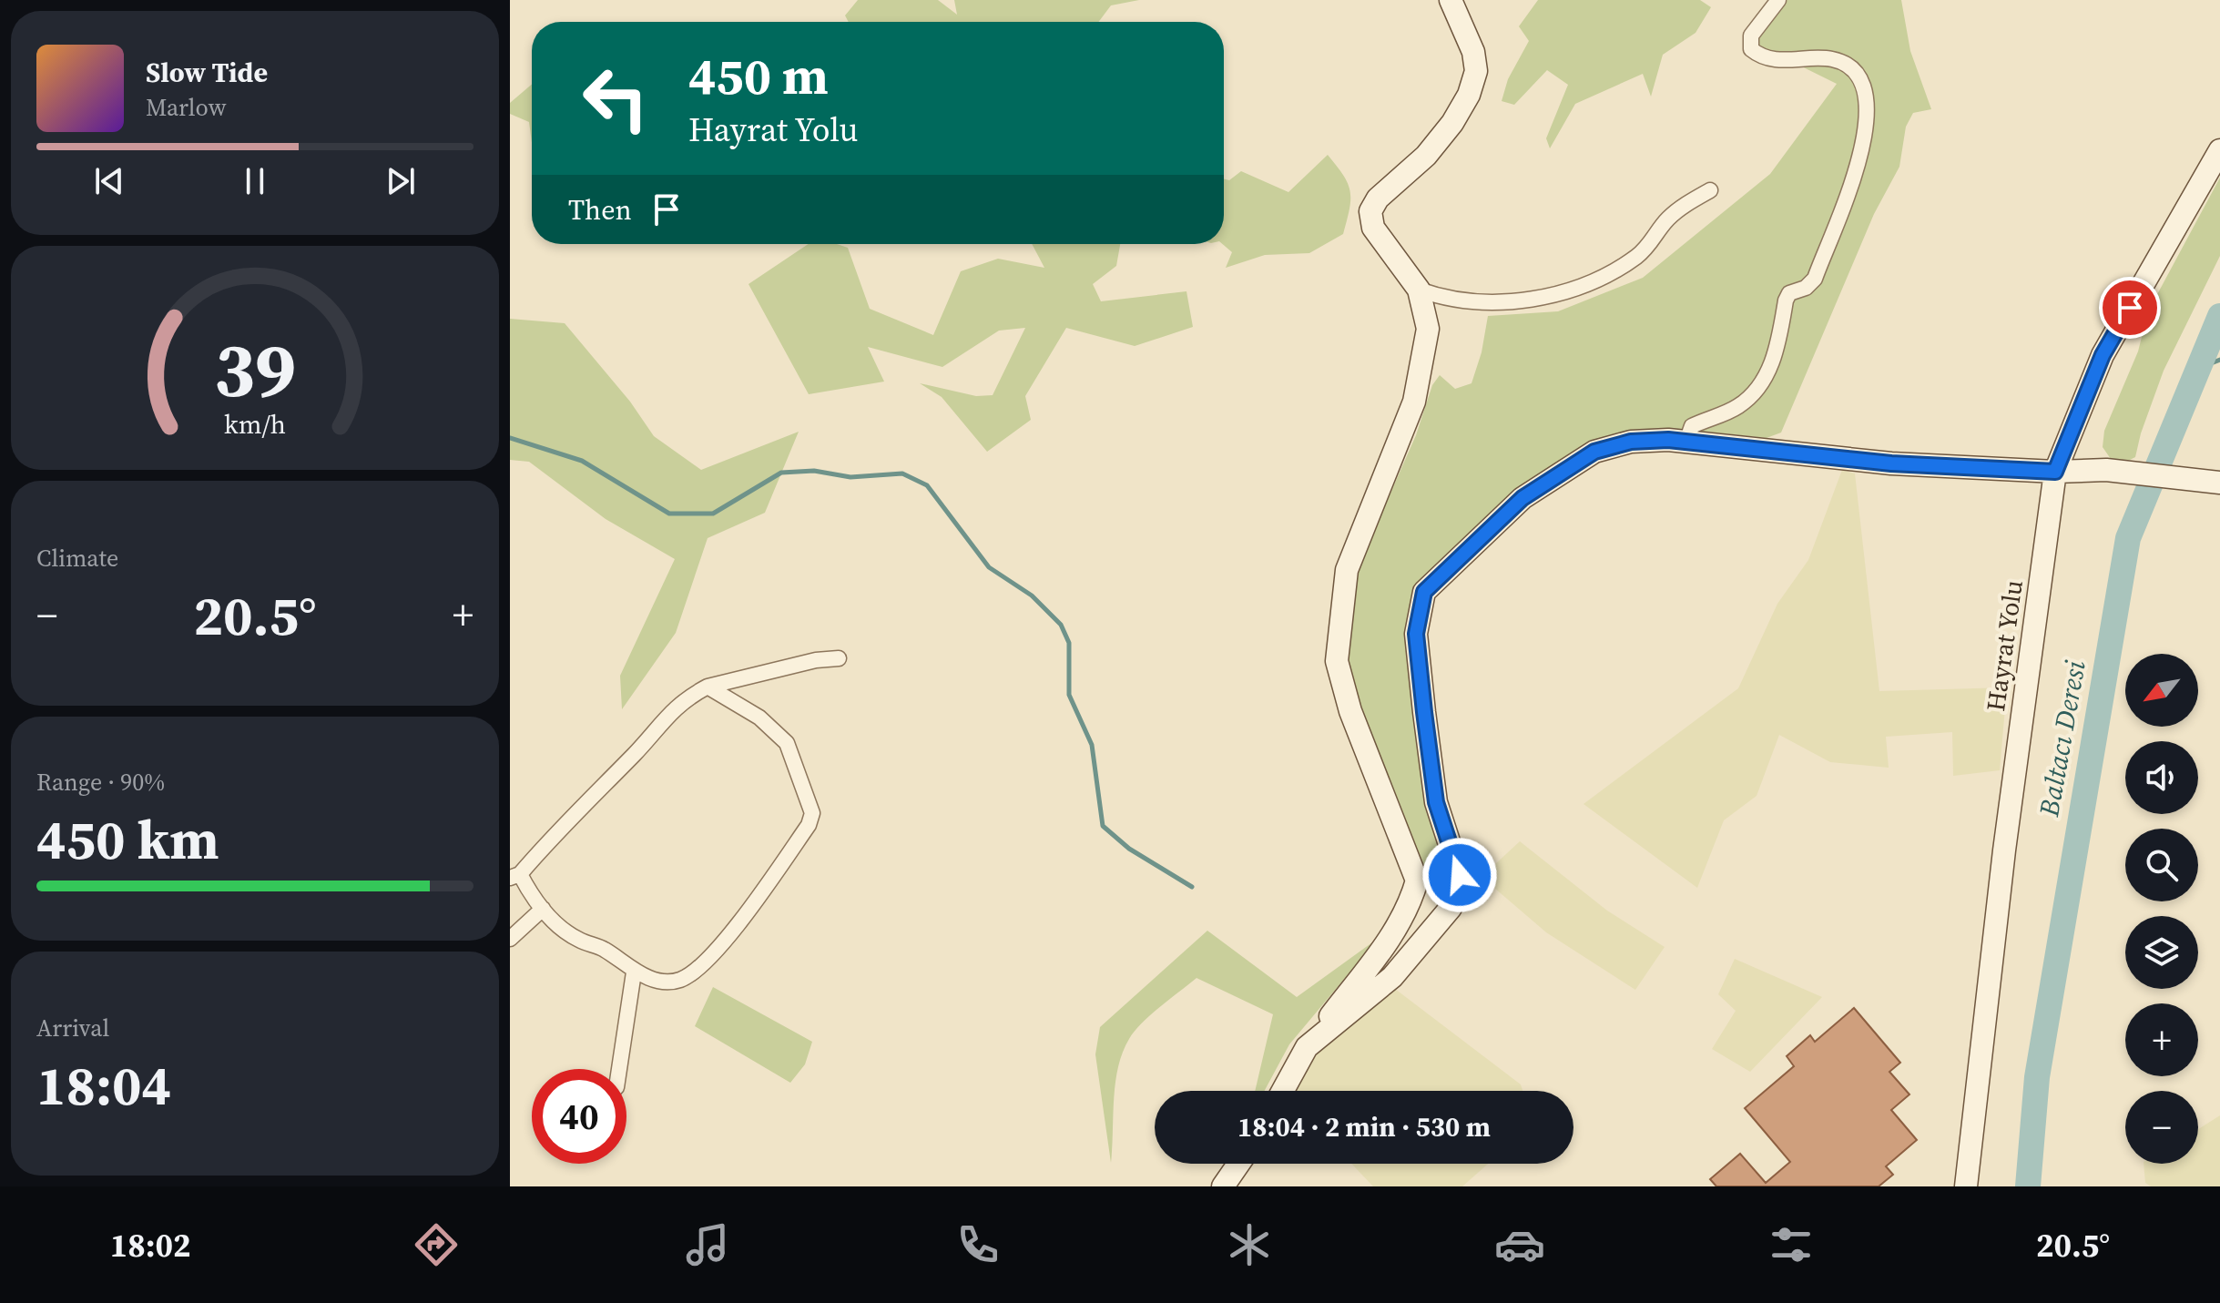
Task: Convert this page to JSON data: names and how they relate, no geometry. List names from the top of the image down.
{
  "streets": {
    "street": ["Hayrat Yolu"]
  },
  "water": ["Baltacı Deresi"],
  "north": "bottom left",
  "page": {
    "turn": ["450 m", "Hayrat Yolu"],
    "song": ["Slow Tide", "Marlow"],
    "then": "Then",
    "tile": [
      "Climate",
      ["Range · 90%", "450 km"],
      ["Arrival", "18:04"]
    ],
    "heat": ["−", "20.5°", "+"],
    "map_buttons": ["+", "−"],
    "limit": "40",
    "trip": "18:04 · 2 min · 530 m",
    "tabs": ["18:02", "20.5°"],
    "gauge": ["39", "km/h"]
  }
}
